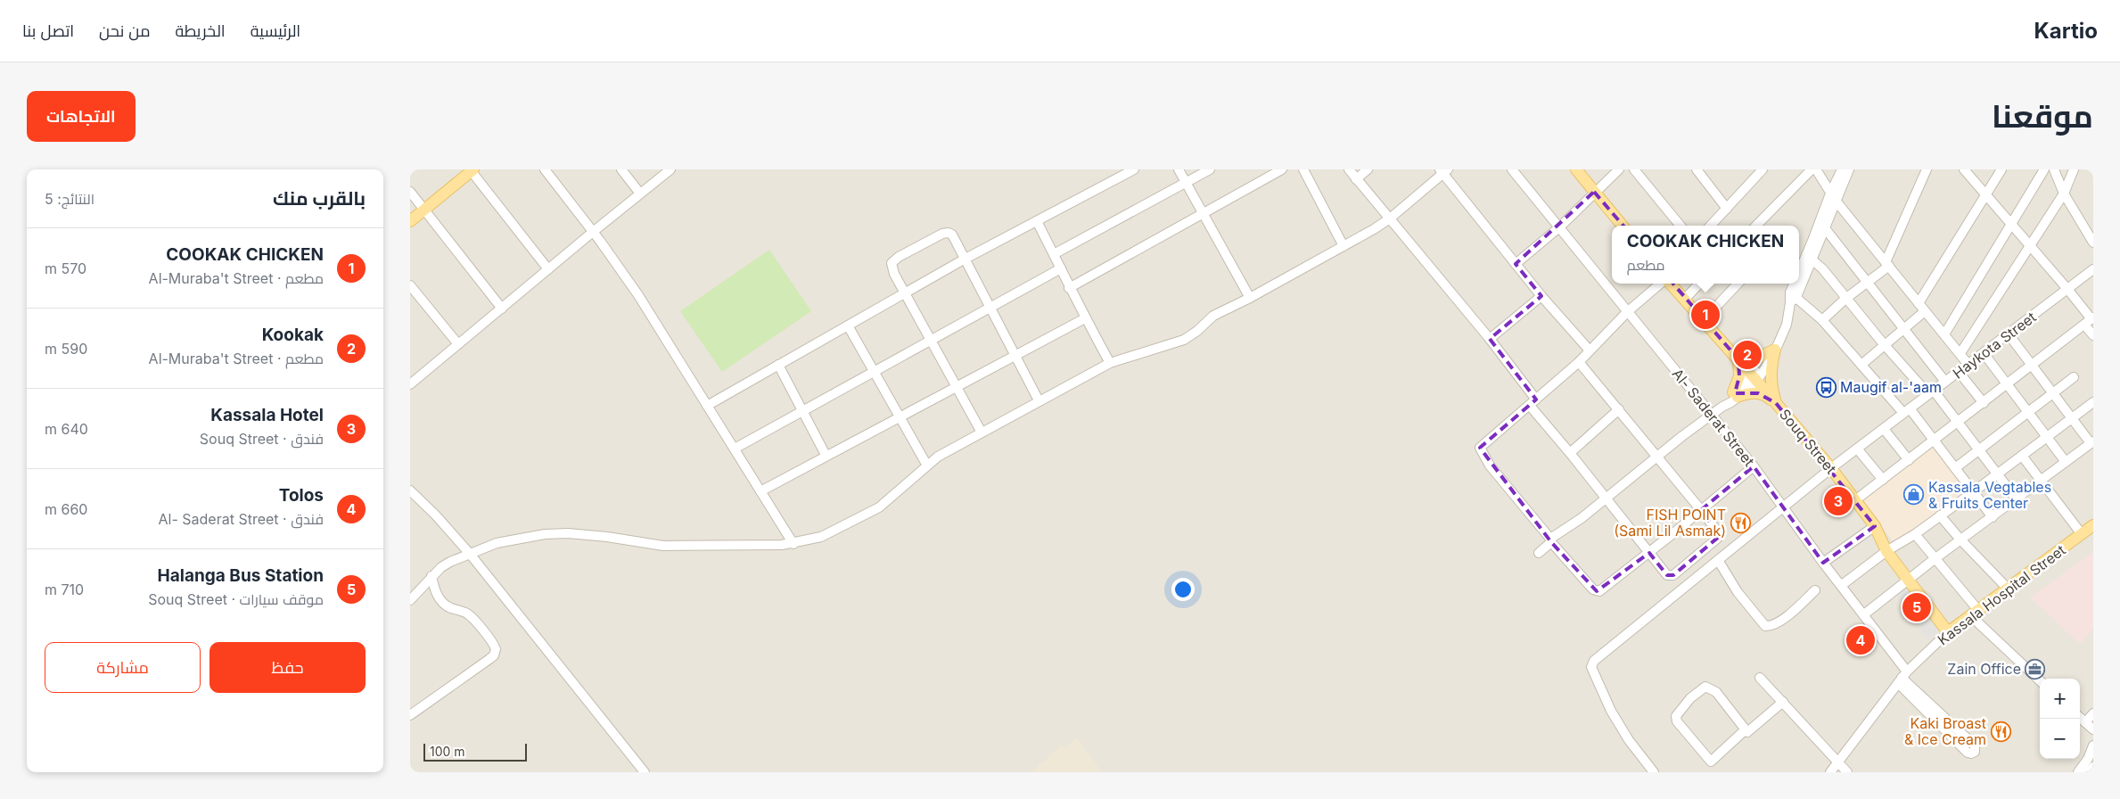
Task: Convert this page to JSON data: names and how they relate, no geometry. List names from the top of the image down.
{
  "streets": {
    "main road": ["Souq Street", "Kassala Hospital Street"],
    "street": ["Haykota Street", "Al- Saderat Street"]
  },
  "crossings": [
    ["Haykota Street", "Al- Saderat Street"],
    ["Haykota Street", "Souq Street"],
    ["Al- Saderat Street", "Kassala Hospital Street"],
    ["Souq Street", "Kassala Hospital Street"]
  ],
  "places": {
    "bus stop": ["Maugif al-'aam"],
    "shop": ["Kassala Vegtables & Fruits Center"],
    "restaurant": ["FISH POINT (Sami Lil Asmak)", "Kaki Broast & Ice Cream"],
    "office": ["Zain Office"]
  },
  "scale_bar": "100 m",
  "page": {
    "header": "Kartio",
    "nav": [
      "الرئيسية",
      "الخريطة",
      "من نحن",
      "اتصل بنا"
    ],
    "title": "موقعنا",
    "buttons": [
      "الاتجاهات",
      ["حفظ", "مشاركة"]
    ],
    "heading": ["بالقرب منك", "النتائج: 5"],
    "popup": ["COOKAK CHICKEN", "مطعم"],
    "list": [
      {
        "mark": "1",
        "name": "COOKAK CHICKEN",
        "note": "مطعم · Al-Muraba't Street",
        "value": "570 m"
      },
      {
        "mark": "2",
        "name": "Kookak",
        "note": "مطعم · Al-Muraba't Street",
        "value": "590 m"
      },
      {
        "mark": "3",
        "name": "Kassala Hotel",
        "note": "فندق · Souq Street",
        "value": "640 m"
      },
      {
        "mark": "4",
        "name": "Tolos",
        "note": "فندق · Al- Saderat Street",
        "value": "660 m"
      },
      {
        "mark": "5",
        "name": "Halanga Bus Station",
        "note": "موقف سيارات · Souq Street",
        "value": "710 m"
      }
    ],
    "pins": [
      "1",
      "2",
      "3",
      "5",
      "4"
    ],
    "map_buttons": ["+", "−"],
    "scale": "100 m"
  }
}
